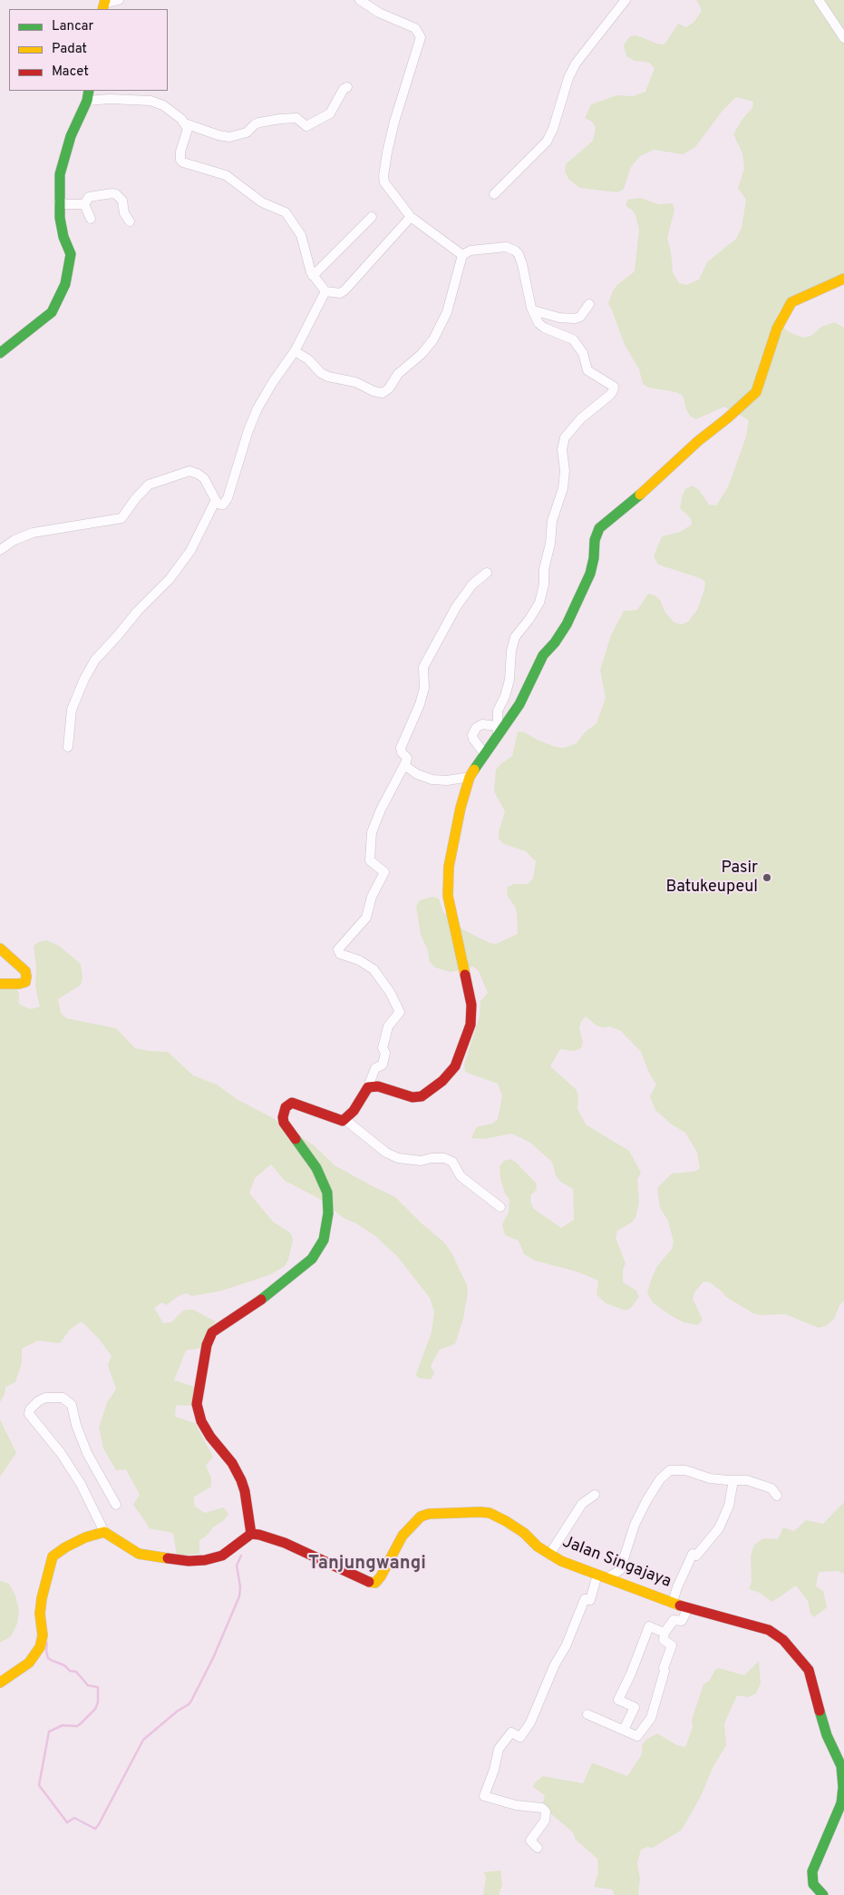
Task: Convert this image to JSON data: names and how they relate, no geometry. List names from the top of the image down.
{
  "streets": {
    "street": ["Jalan Singajaya"]
  },
  "districts": ["Tanjungwangi"],
  "places": ["Pasir Batukeupeul"],
  "legend": ["Lancar", "Padat", "Macet"]
}
